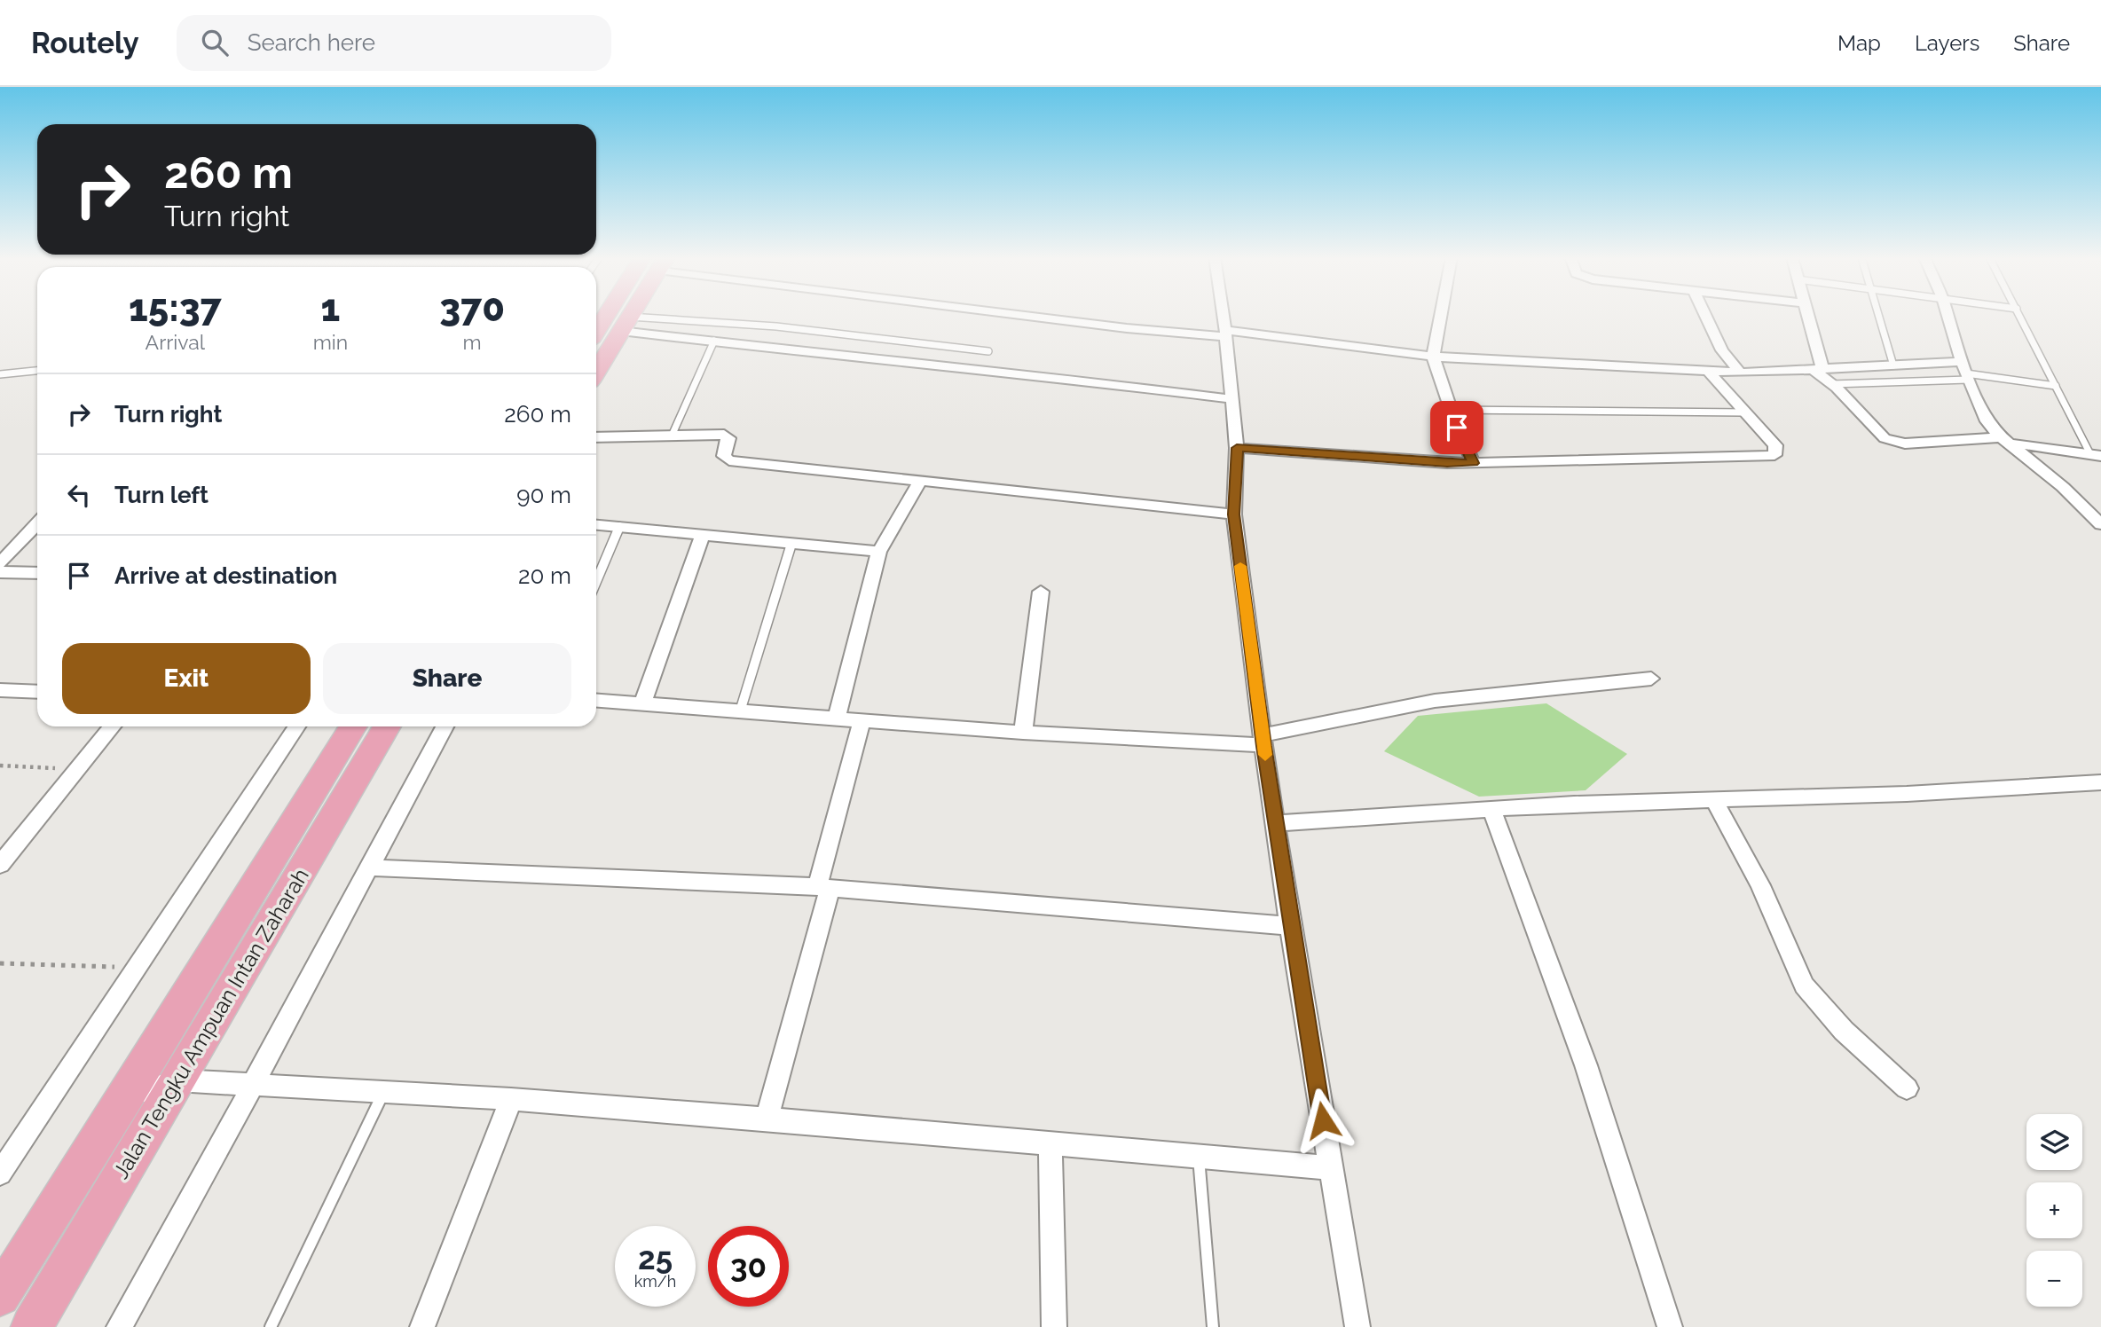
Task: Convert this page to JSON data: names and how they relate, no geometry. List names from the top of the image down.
{
  "streets": {
    "main road": ["Jalan Tengku Ampuan Intan Zaharah"]
  },
  "page": {
    "header": "Routely",
    "search": "Search here",
    "nav": ["Map", "Layers", "Share"],
    "turn": ["260 m", "Turn right"],
    "eta": [
      "15:37",
      "Arrival",
      "1",
      "min",
      "370",
      "m"
    ],
    "list": [
      {
        "name": "Turn right",
        "value": "260 m"
      },
      {
        "name": "Turn left",
        "value": "90 m"
      },
      {
        "name": "Arrive at destination",
        "value": "20 m"
      }
    ],
    "buttons": ["Exit", "Share"],
    "map_buttons": ["+", "−"],
    "speed": "25 km/h",
    "limit": "30"
  }
}
